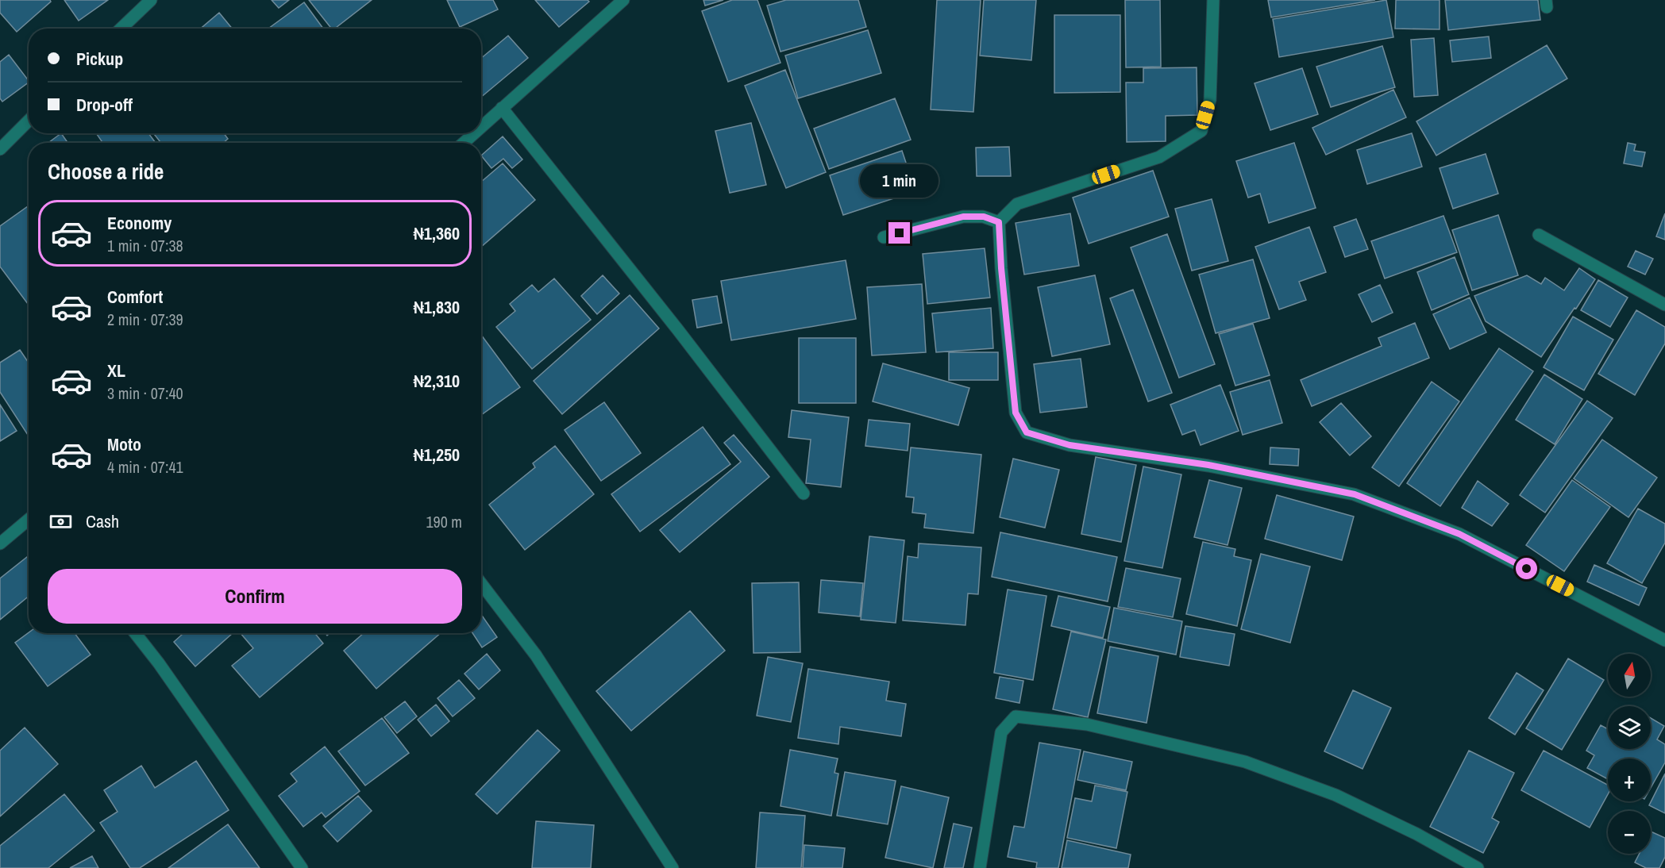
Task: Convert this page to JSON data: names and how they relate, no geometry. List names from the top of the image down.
{
  "north": "top",
  "page": {
    "banner": ["Pickup", "Drop-off"],
    "heading": "Choose a ride",
    "bubble": "1 min",
    "list": [
      {
        "name": "Economy",
        "note": "1 min · 07:38",
        "value": "₦1,360"
      },
      {
        "name": "Comfort",
        "note": "2 min · 07:39",
        "value": "₦1,830"
      },
      {
        "name": "XL",
        "note": "3 min · 07:40",
        "value": "₦2,310"
      },
      {
        "name": "Moto",
        "note": "4 min · 07:41",
        "value": "₦1,250"
      }
    ],
    "pay": ["Cash", "190 m"],
    "buttons": "Confirm",
    "map_buttons": ["+", "−"]
  }
}
